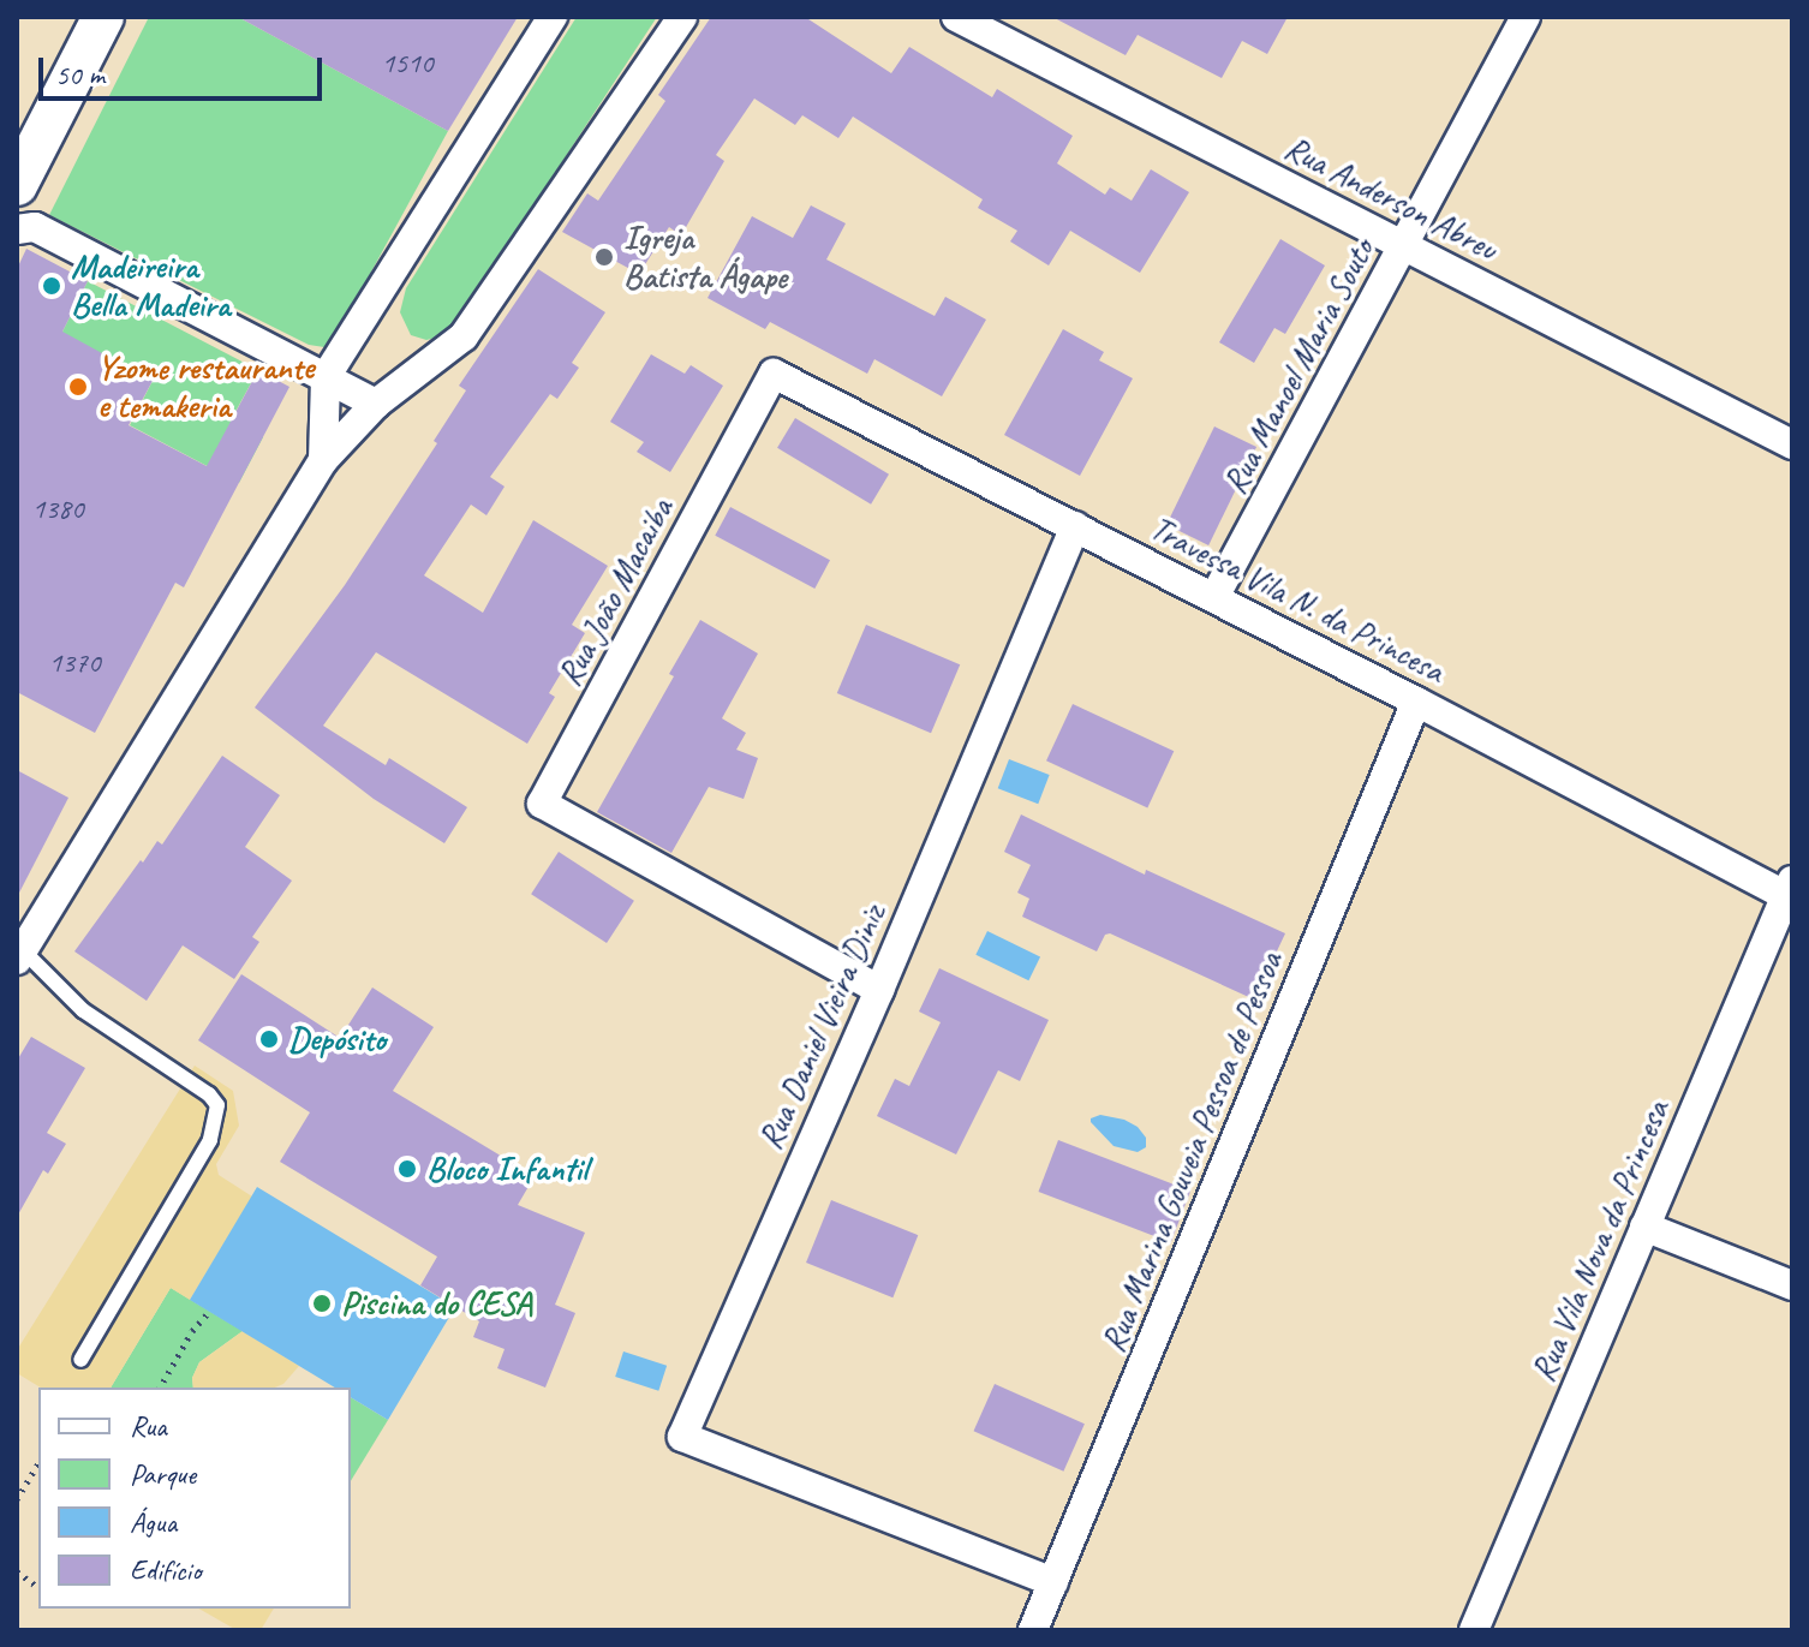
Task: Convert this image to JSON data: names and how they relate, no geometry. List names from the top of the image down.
{
  "streets": {
    "street": [
      "Rua Anderson Abreu",
      "Rua Manoel Maria Souto",
      "Rua João Macaiba",
      "Travessa Vila N. da Princesa",
      "Rua Daniel Vieira Diniz",
      "Rua Marina Gouveia Pessoa de Pessoa",
      "Rua Vila Nova da Princesa"
    ]
  },
  "crossings": [
    ["Rua Anderson Abreu", "Rua Manoel Maria Souto"],
    ["Rua Manoel Maria Souto", "Travessa Vila N. da Princesa"],
    ["Rua João Macaiba", "Travessa Vila N. da Princesa"],
    ["Rua João Macaiba", "Rua Daniel Vieira Diniz"],
    ["Travessa Vila N. da Princesa", "Rua Daniel Vieira Diniz"],
    ["Travessa Vila N. da Princesa", "Rua Marina Gouveia Pessoa de Pessoa"],
    ["Travessa Vila N. da Princesa", "Rua Vila Nova da Princesa"],
    ["Rua Daniel Vieira Diniz", "Rua Marina Gouveia Pessoa de Pessoa"]
  ],
  "places": [
    "Igreja Batista Ágape",
    "Madeireira Bella Madeira",
    "Yzome restaurante e temakeria",
    "Depósito",
    "Bloco Infantil",
    "Piscina do CESA"
  ],
  "house_numbers": ["1510", "1380", "1370"],
  "legend": [
    "Rua",
    "Parque",
    "Água",
    "Edifício"
  ],
  "scale_bar": "50 m"
}
